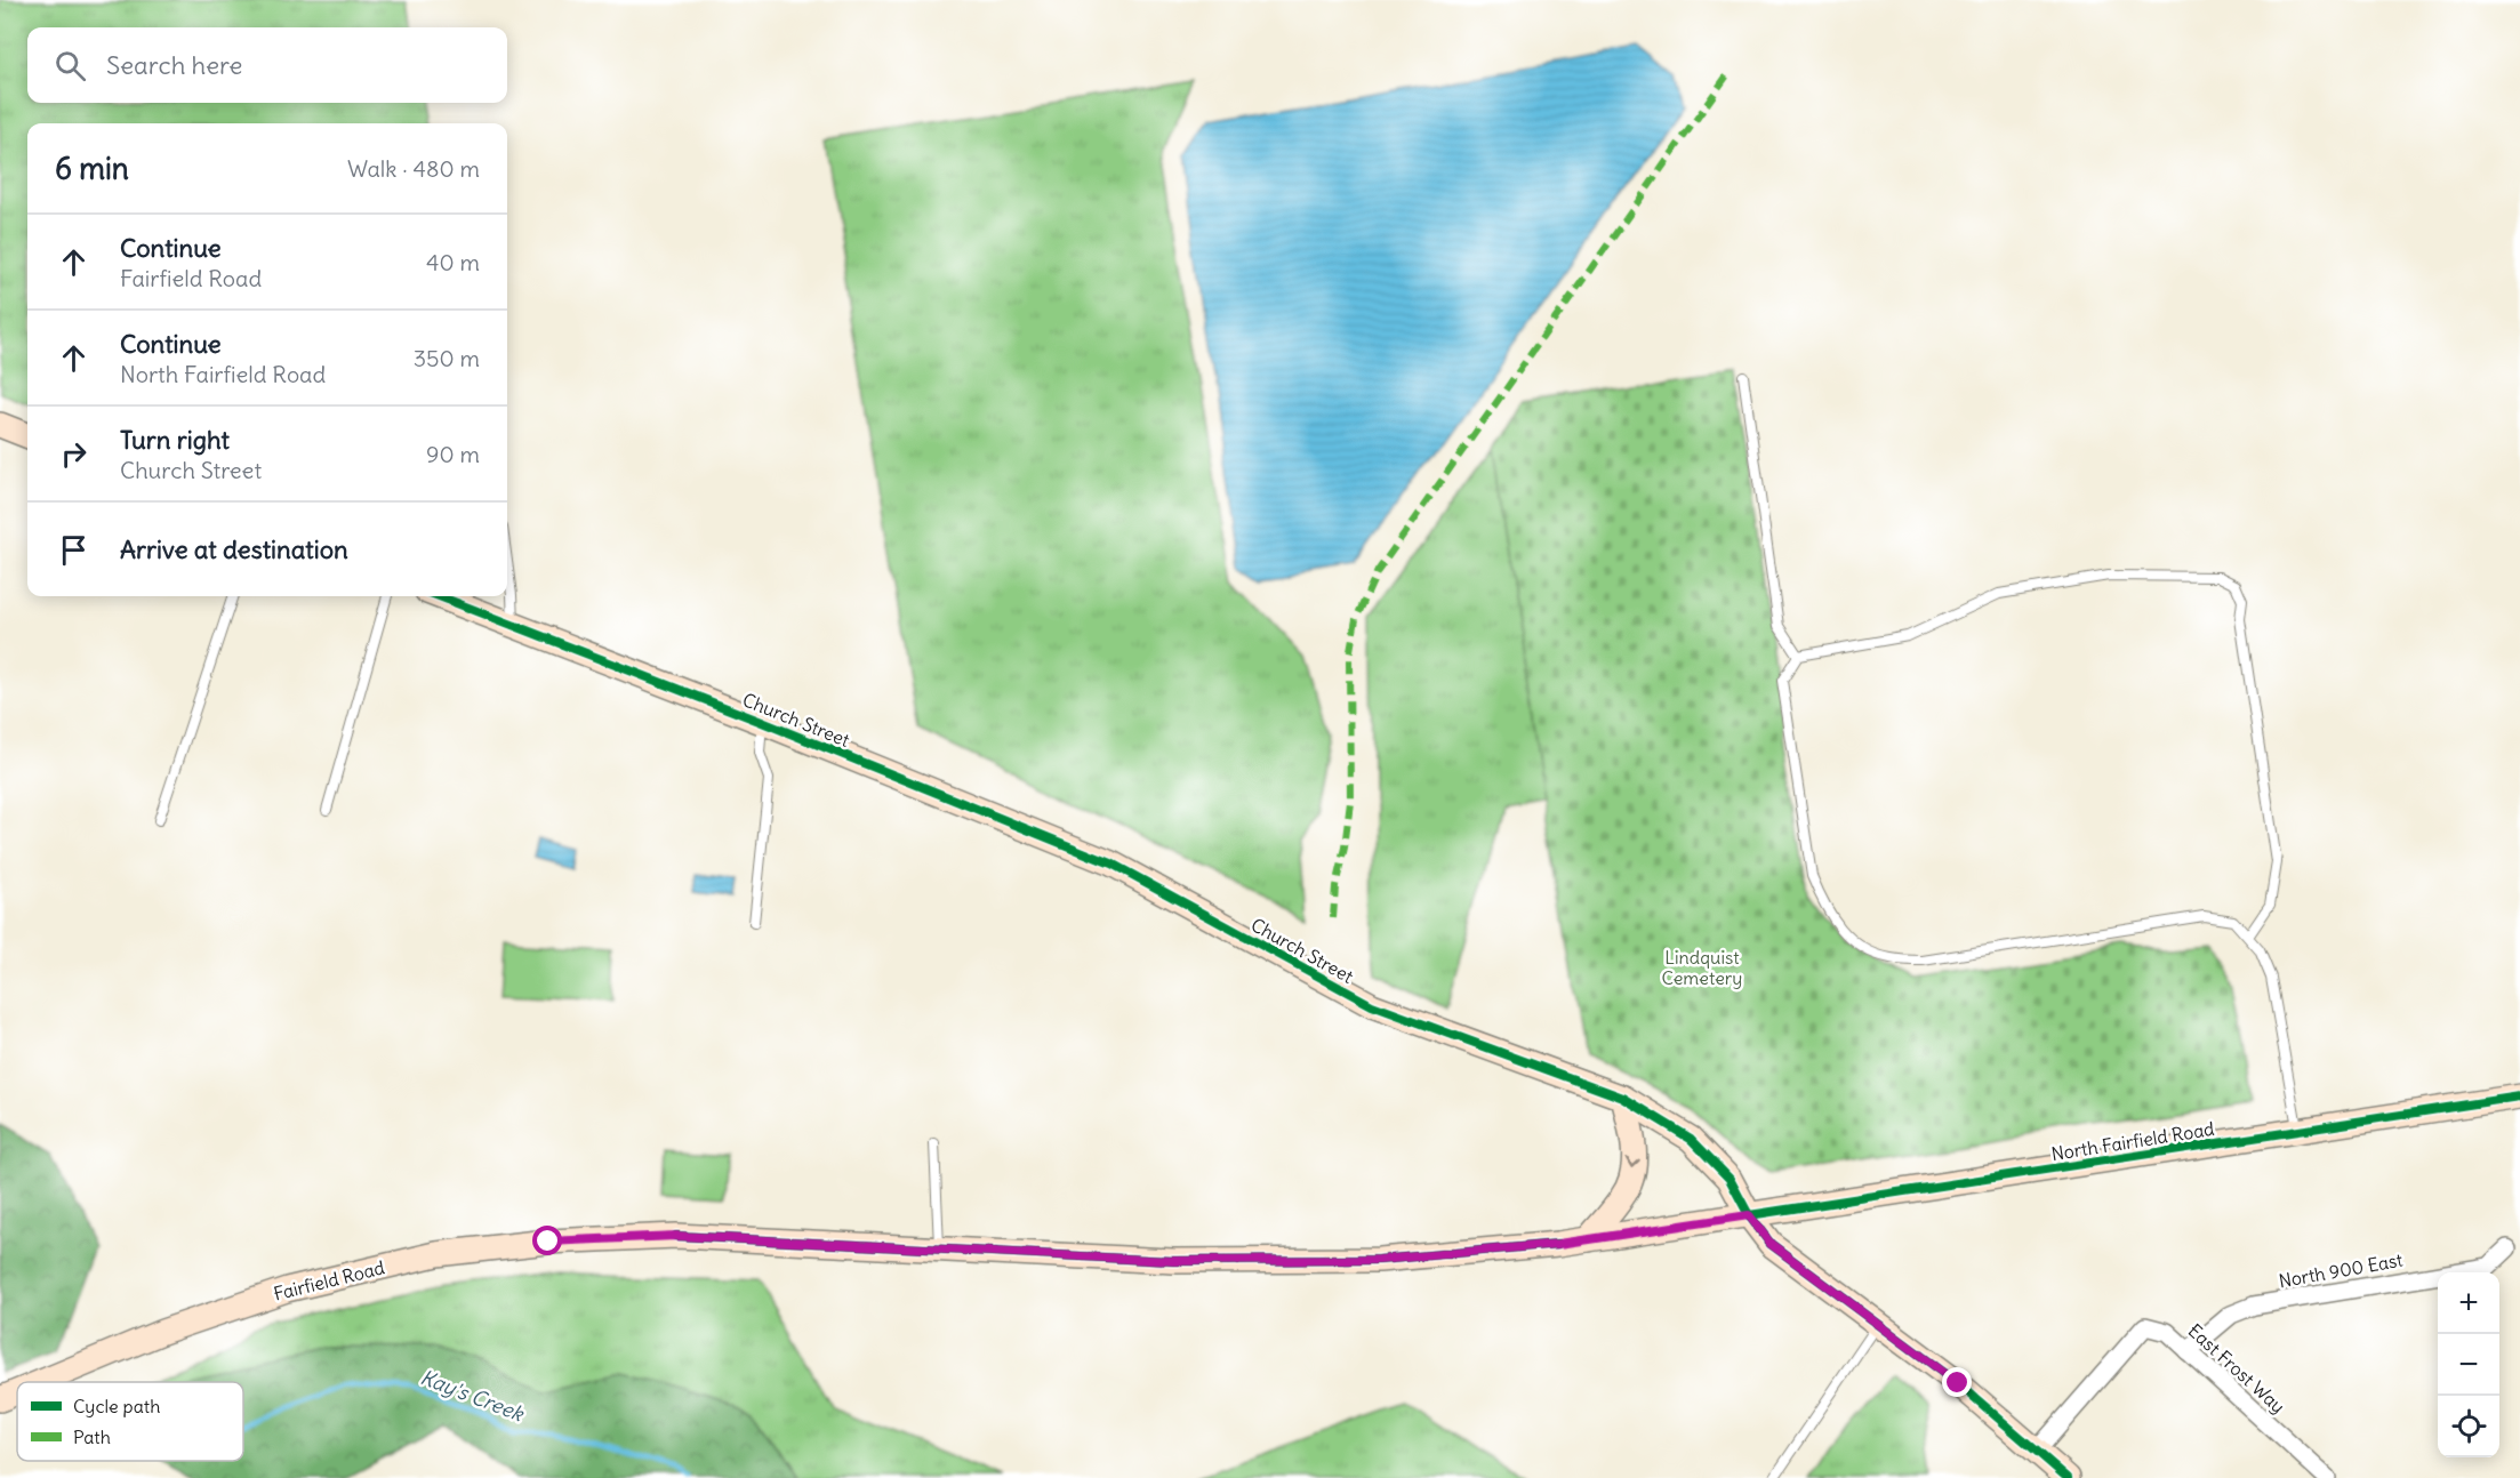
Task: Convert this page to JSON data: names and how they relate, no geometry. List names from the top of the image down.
{
  "streets": {
    "main road": ["Church Street", "North Fairfield Road", "Fairfield Road"],
    "street": ["North 900 East", "East Frost Way"]
  },
  "crossings": [
    ["Church Street", "North Fairfield Road"],
    ["Church Street", "East Frost Way"],
    ["North Fairfield Road", "Fairfield Road"],
    ["North 900 East", "East Frost Way"]
  ],
  "water": ["Kay's Creek"],
  "parks": ["Lindquist Cemetery"],
  "legend": ["Cycle path", "Path"],
  "page": {
    "search": "Search here",
    "heading": ["6 min", "Walk · 480 m"],
    "list": [
      ["Continue", "Fairfield Road", "40 m"],
      ["Continue", "North Fairfield Road", "350 m"],
      ["Turn right", "Church Street", "90 m"],
      "Arrive at destination"
    ],
    "map_buttons": ["+", "−"]
  }
}
